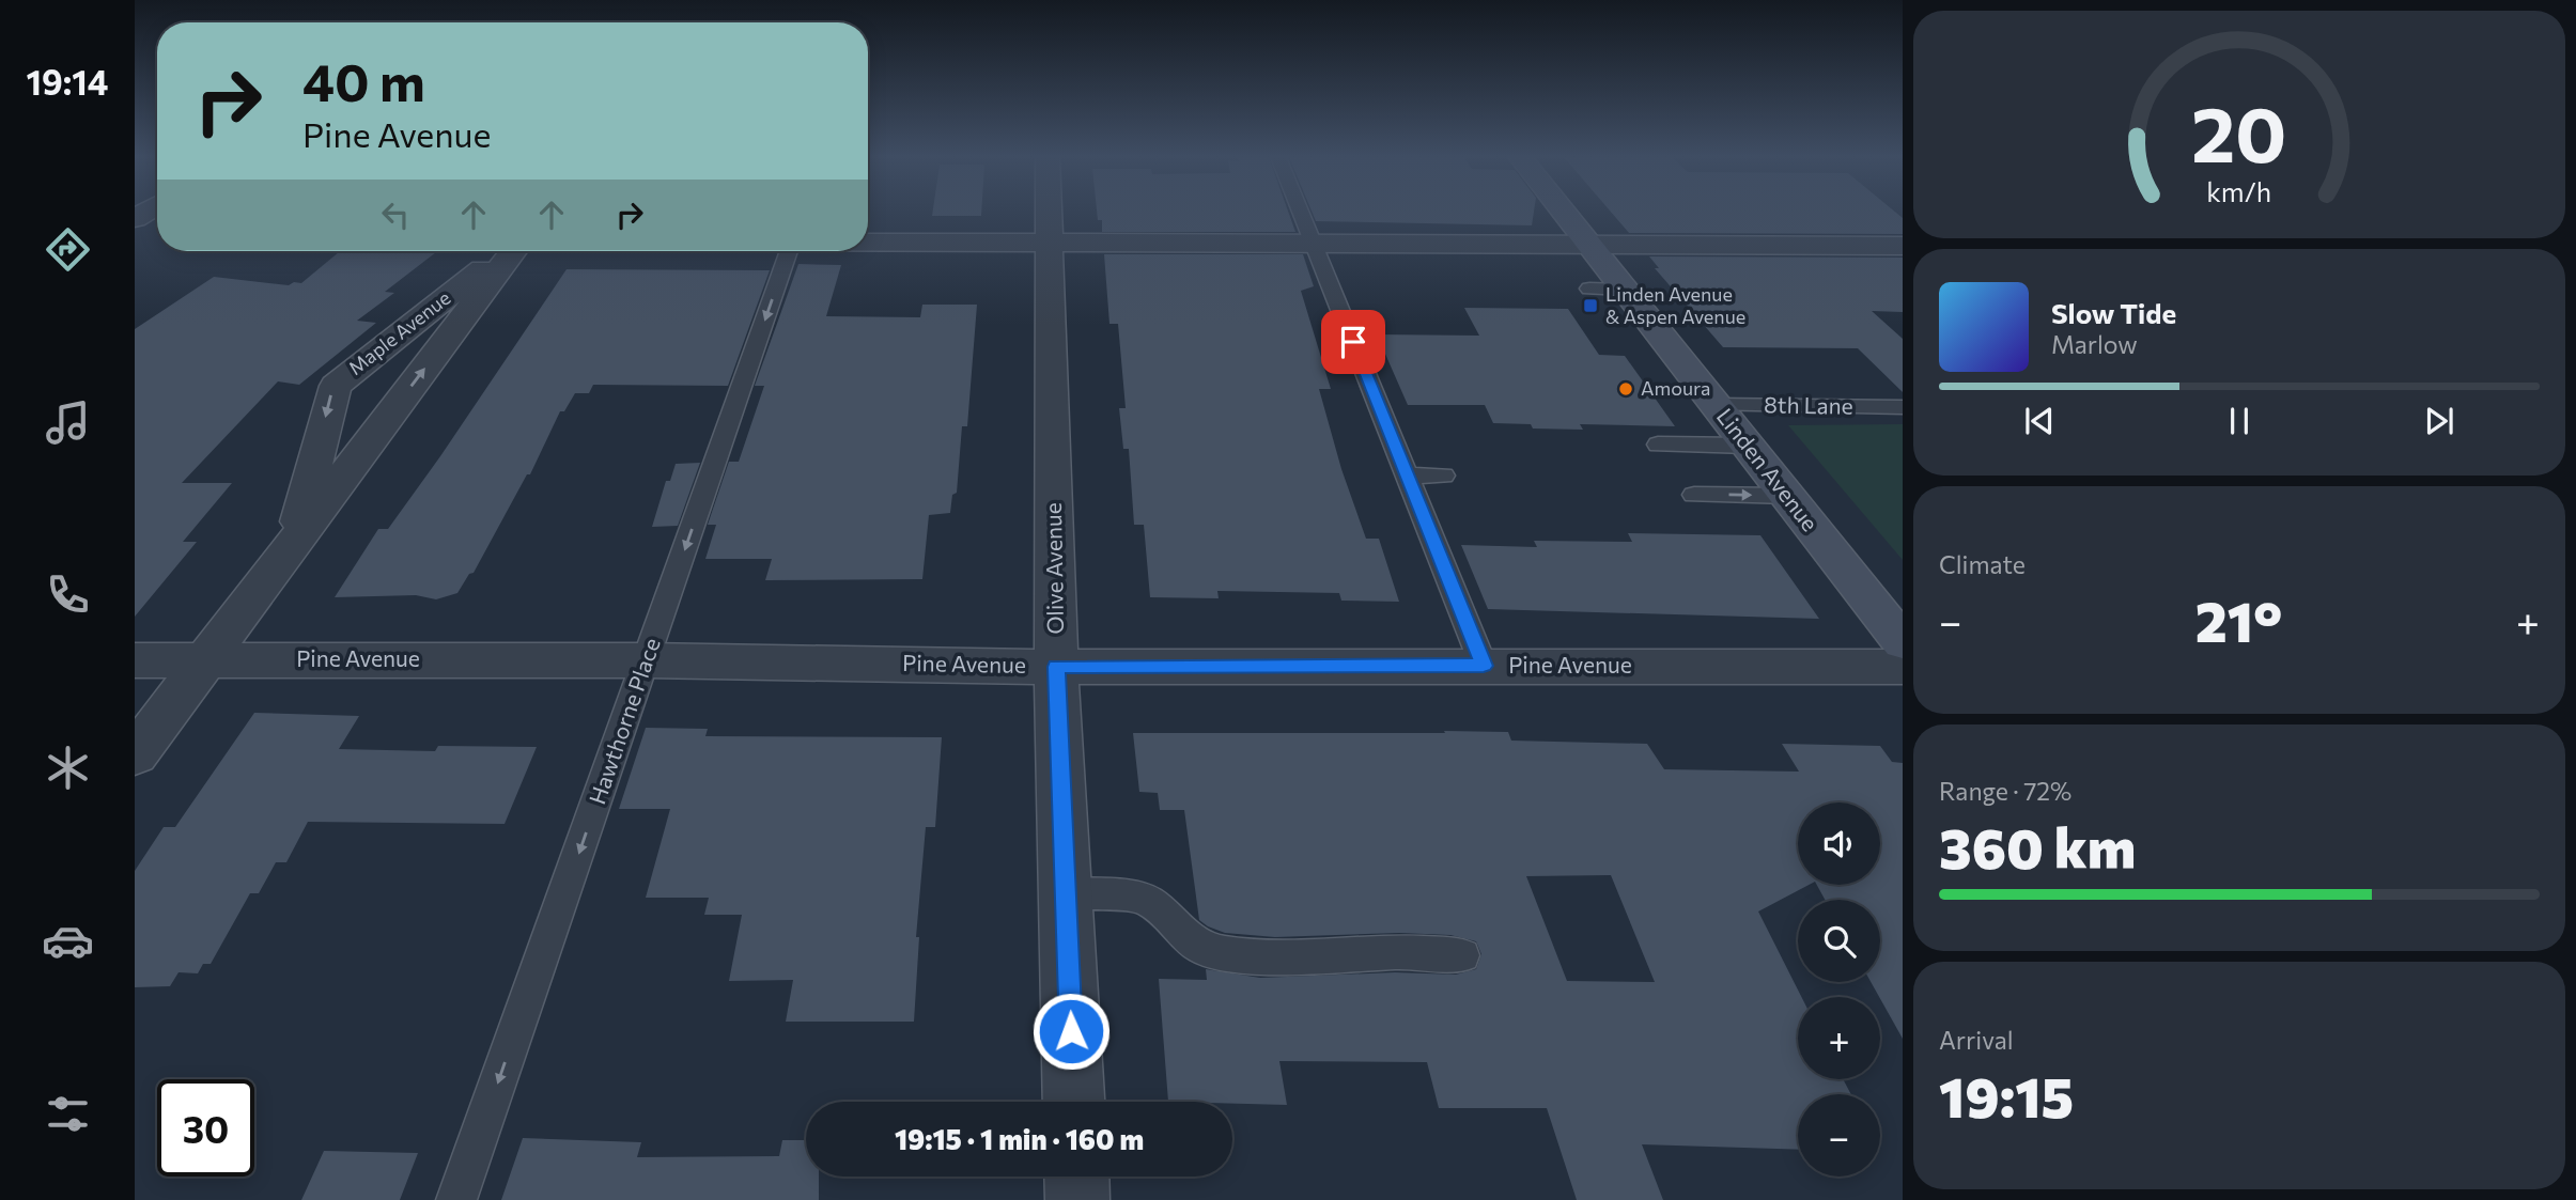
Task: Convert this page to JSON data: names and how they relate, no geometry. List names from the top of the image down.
{
  "streets": {
    "street": [
      "Maple Avenue",
      "Linden Avenue",
      "Olive Avenue",
      "Pine Avenue"
    ],
    "lane": ["8th Lane", "Hawthorne Place"]
  },
  "crossings": [
    ["Maple Avenue", "Pine Avenue"],
    ["8th Lane", "Linden Avenue"],
    ["Olive Avenue", "Pine Avenue"],
    ["Pine Avenue", "Hawthorne Place"]
  ],
  "one_way": ["Hawthorne Place"],
  "places": {
    "transit": ["Linden Avenue & Aspen Avenue"],
    "other": ["Amoura"]
  },
  "page": {
    "tabs": "19:14",
    "turn": ["40 m", "Pine Avenue"],
    "song": ["Slow Tide", "Marlow"],
    "tile": [
      "Climate",
      ["Range · 72%", "360 km"],
      ["Arrival", "19:15"]
    ],
    "heat": ["−", "21°", "+"],
    "map_buttons": ["+", "−"],
    "limit": "30",
    "trip": "19:15 · 1 min · 160 m",
    "gauge": ["20", "km/h"]
  }
}
